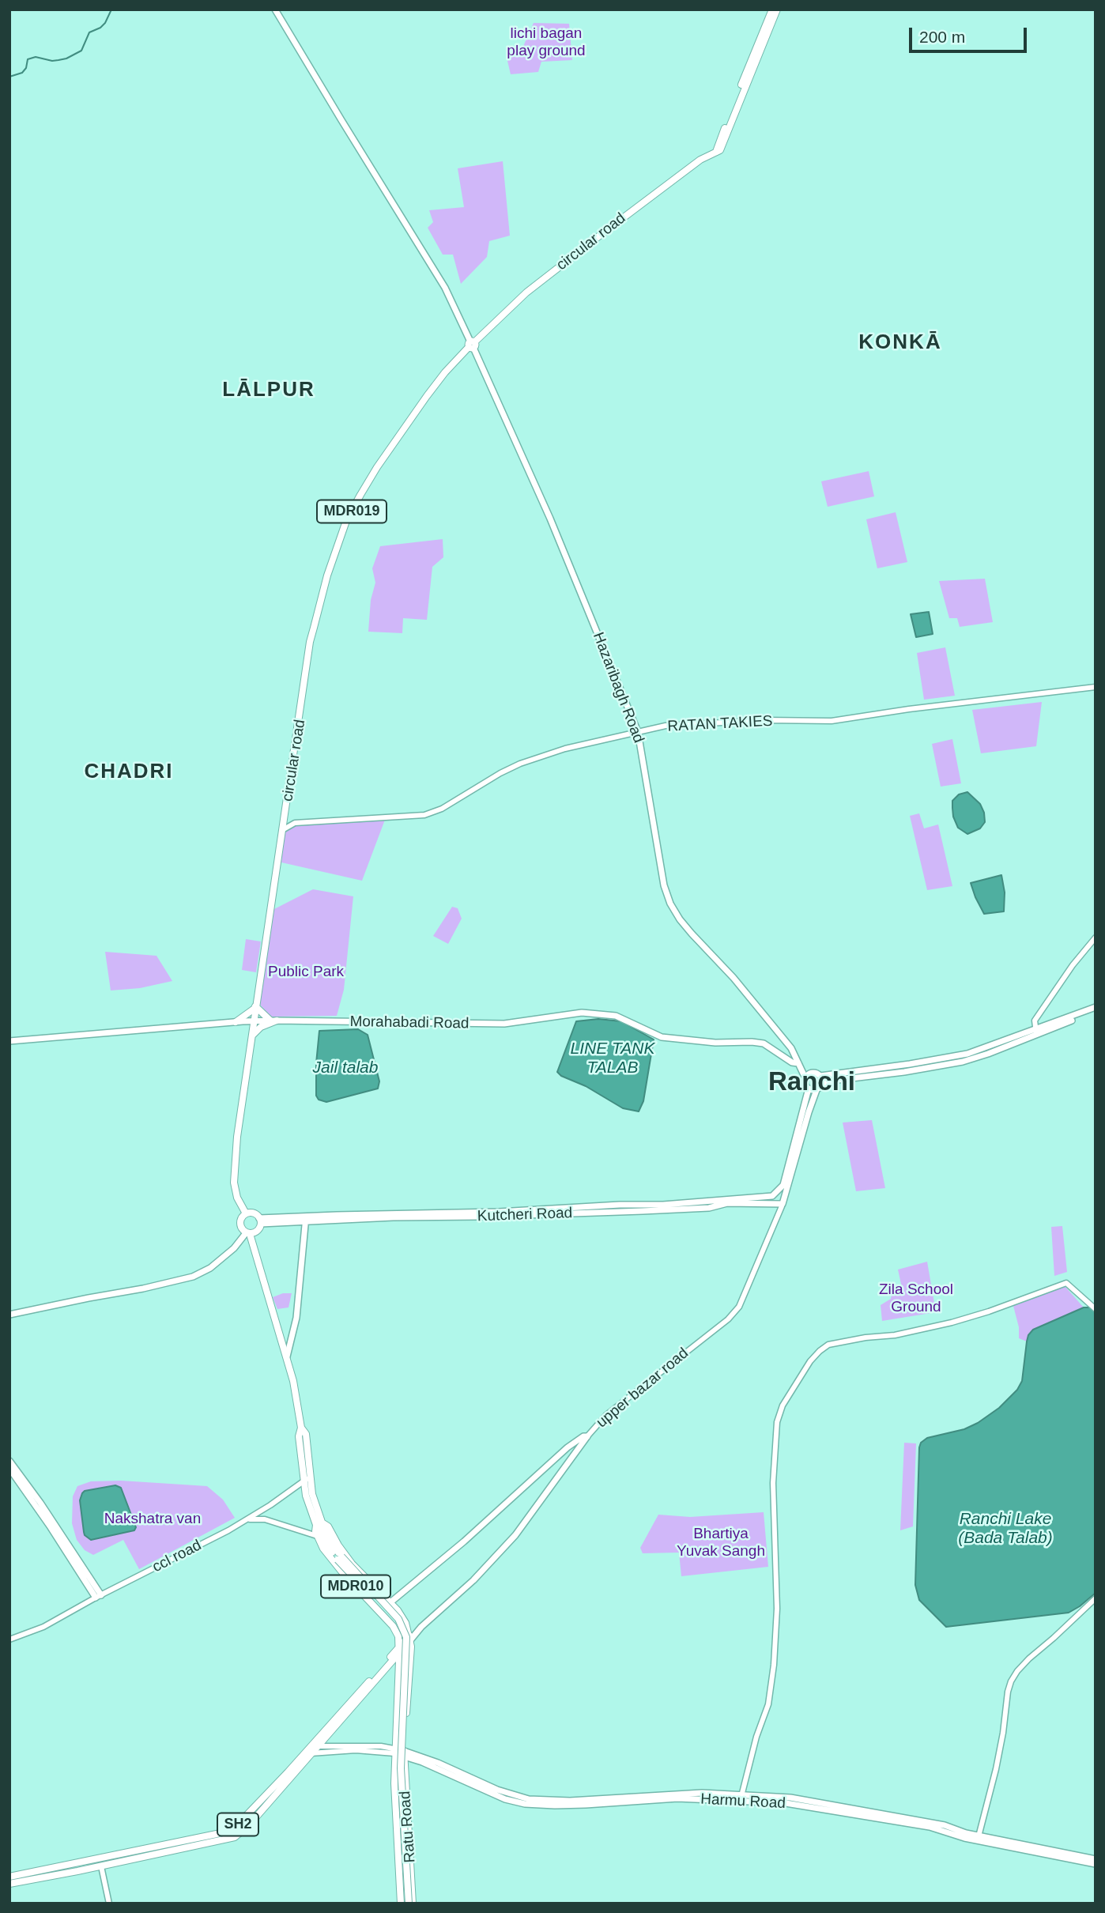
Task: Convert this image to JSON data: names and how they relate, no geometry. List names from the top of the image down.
{
  "streets": {
    "main road": [
      "circular road",
      "MDR019",
      "Hazaribagh Road",
      "Morahabadi Road",
      "Kutcheri Road",
      "upper bazar road",
      "MDR010",
      "Harmu Road",
      "SH2",
      "Ratu Road"
    ],
    "street": ["RATAN TAKIES", "ccl road"]
  },
  "crossings": [
    ["circular road", "Hazaribagh Road"],
    ["circular road", "RATAN TAKIES"],
    ["circular road", "Morahabadi Road"],
    ["Hazaribagh Road", "RATAN TAKIES"],
    ["Hazaribagh Road", "Morahabadi Road"],
    ["Kutcheri Road", "upper bazar road"],
    ["upper bazar road", "MDR010"],
    ["upper bazar road", "SH2"],
    ["MDR010", "Harmu Road"],
    ["MDR010", "SH2"],
    ["MDR010", "Ratu Road"],
    ["Harmu Road", "Ratu Road"]
  ],
  "districts": [
    "KONKĀ",
    "LĀLPUR",
    "CHADRI",
    "Ranchi"
  ],
  "water": ["LINE TANK TALAB", "Jail talab", "Ranchi Lake (Bada Talab)"],
  "parks": [
    "lichi bagan play ground",
    "Public Park",
    "Zila School Ground",
    "Nakshatra van",
    "Bhartiya Yuvak Sangh"
  ],
  "scale_bar": "200 m"
}
